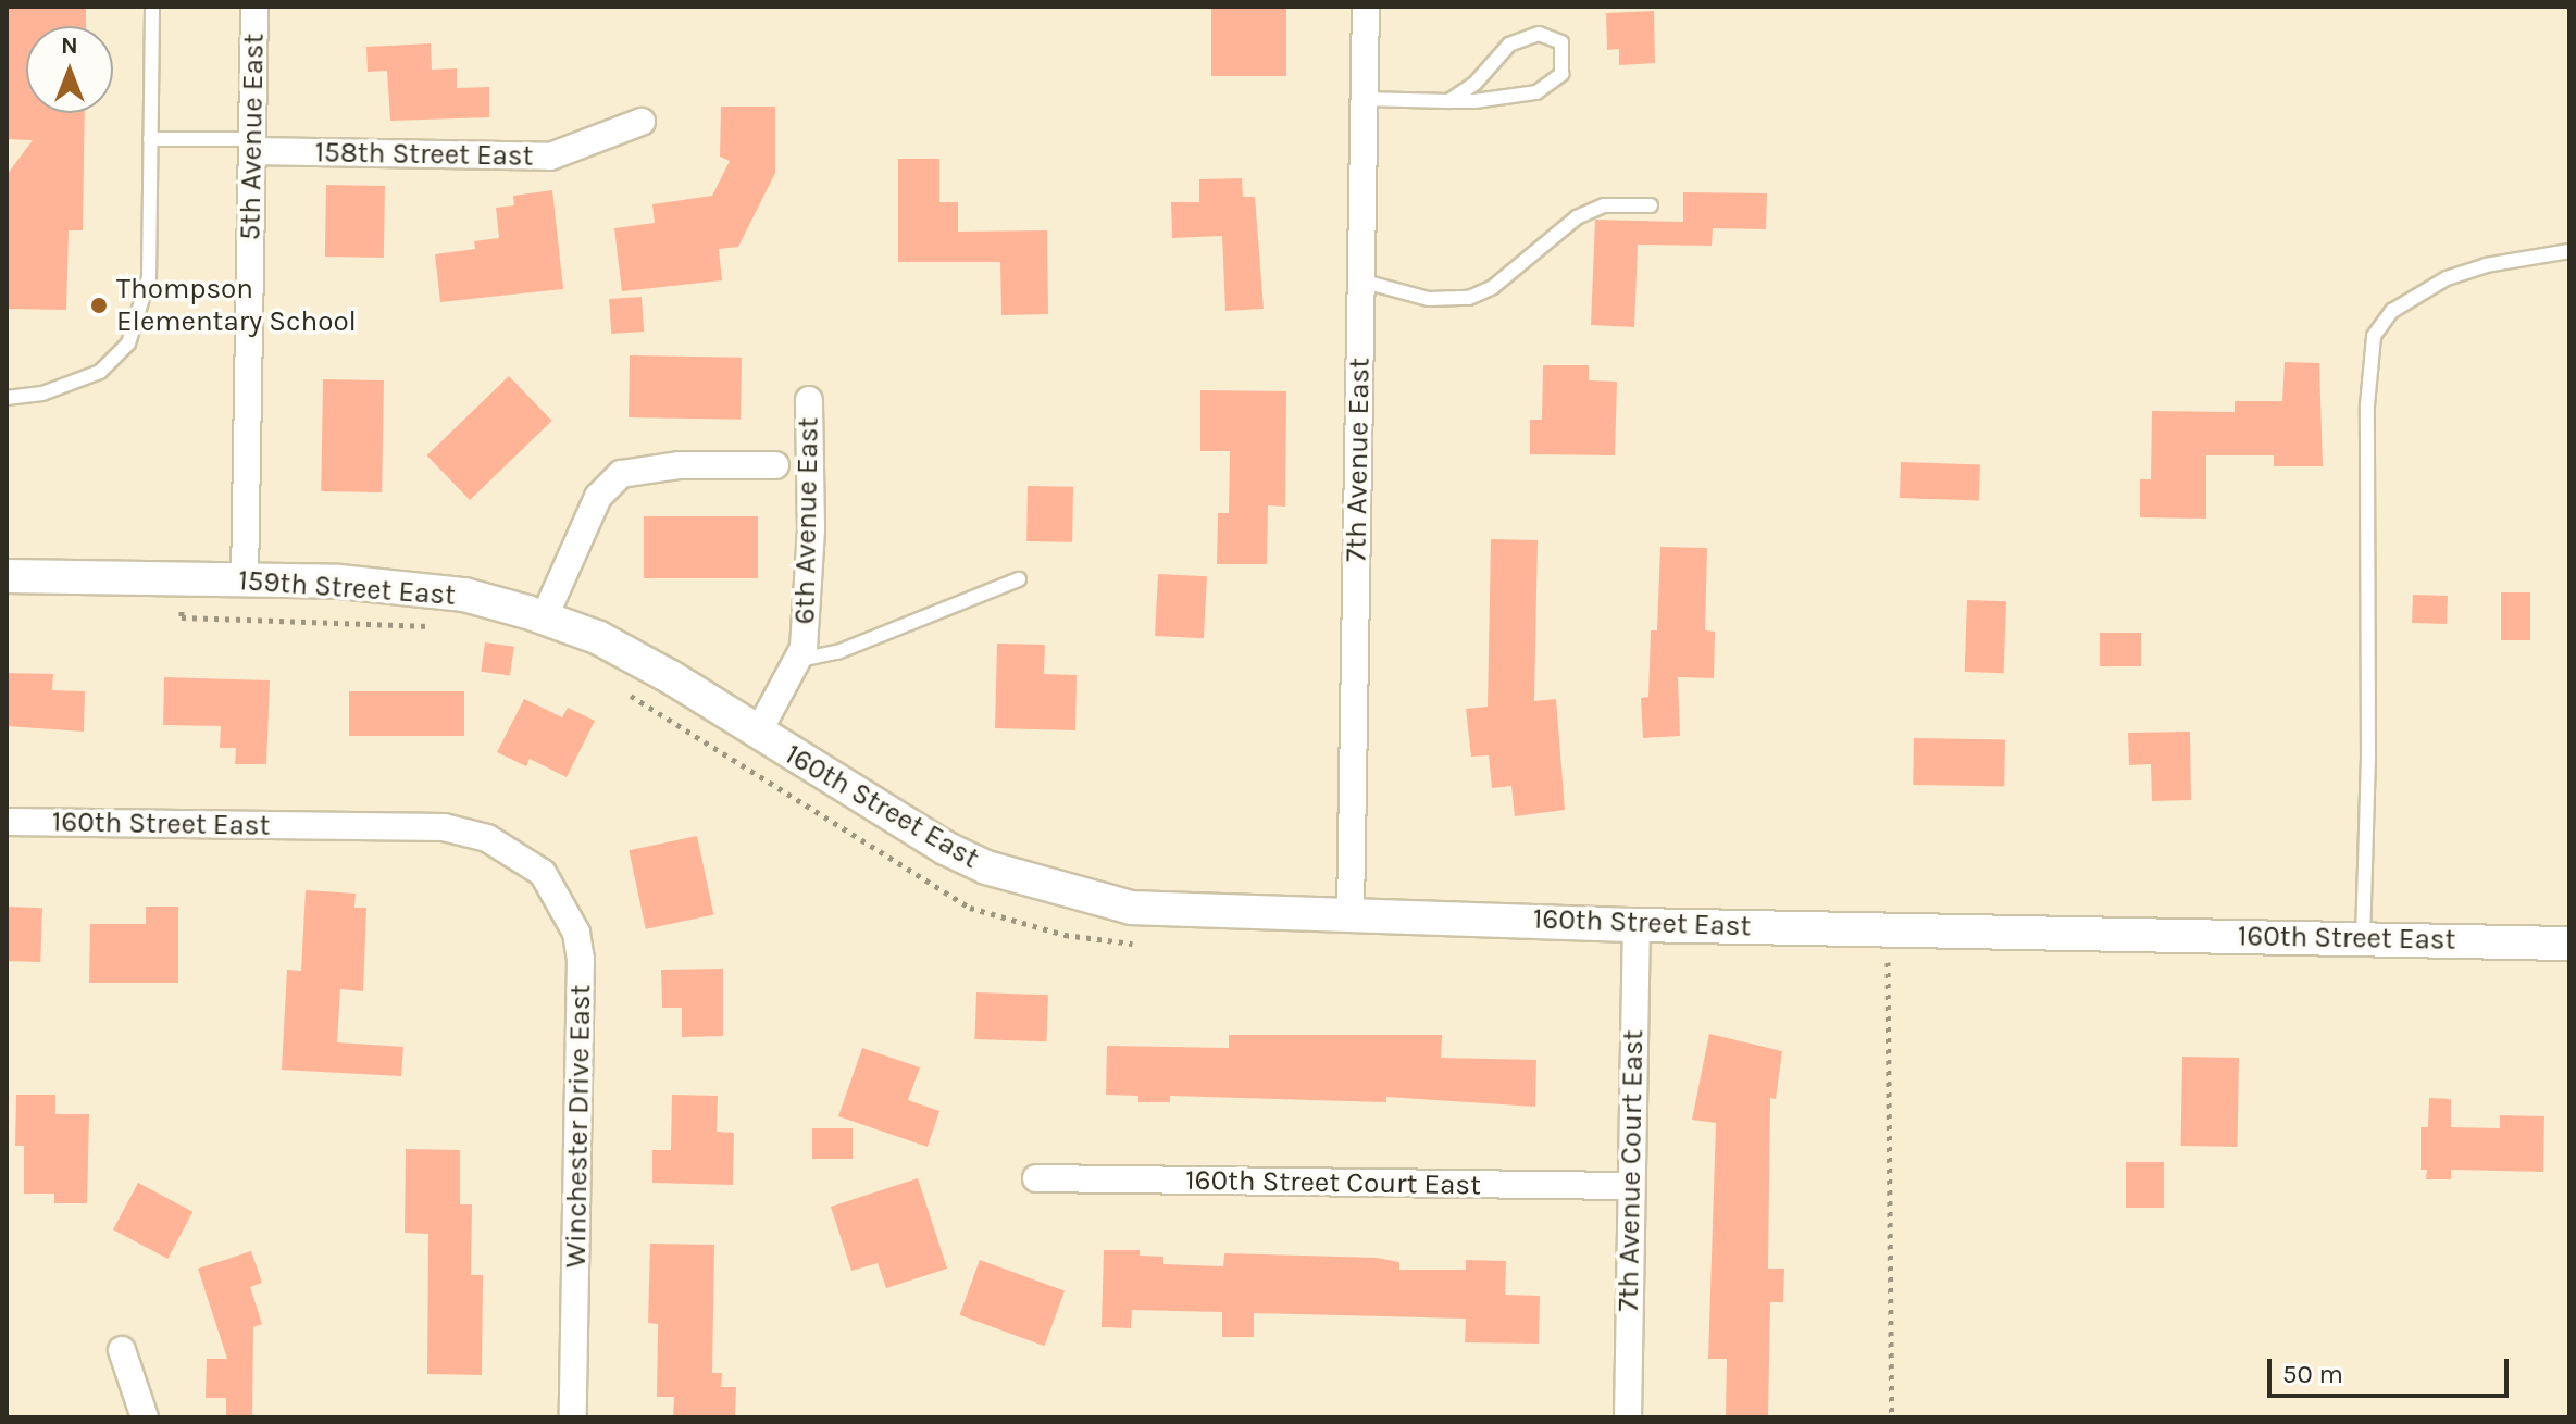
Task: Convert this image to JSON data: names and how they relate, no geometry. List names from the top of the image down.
{
  "streets": {
    "street": [
      "5th Avenue East",
      "158th Street East",
      "7th Avenue East",
      "6th Avenue East",
      "159th Street East",
      "160th Street East",
      "Winchester Drive East",
      "7th Avenue Court East",
      "160th Street Court East"
    ]
  },
  "crossings": [
    ["5th Avenue East", "158th Street East"],
    ["5th Avenue East", "159th Street East"],
    ["7th Avenue East", "160th Street East"],
    ["6th Avenue East", "159th Street East"],
    ["6th Avenue East", "160th Street East"],
    ["159th Street East", "160th Street East"],
    ["160th Street East", "Winchester Drive East"],
    ["160th Street East", "7th Avenue Court East"],
    ["7th Avenue Court East", "160th Street Court East"]
  ],
  "places": ["Thompson Elementary School"],
  "scale_bar": "50 m",
  "north": "top"
}
